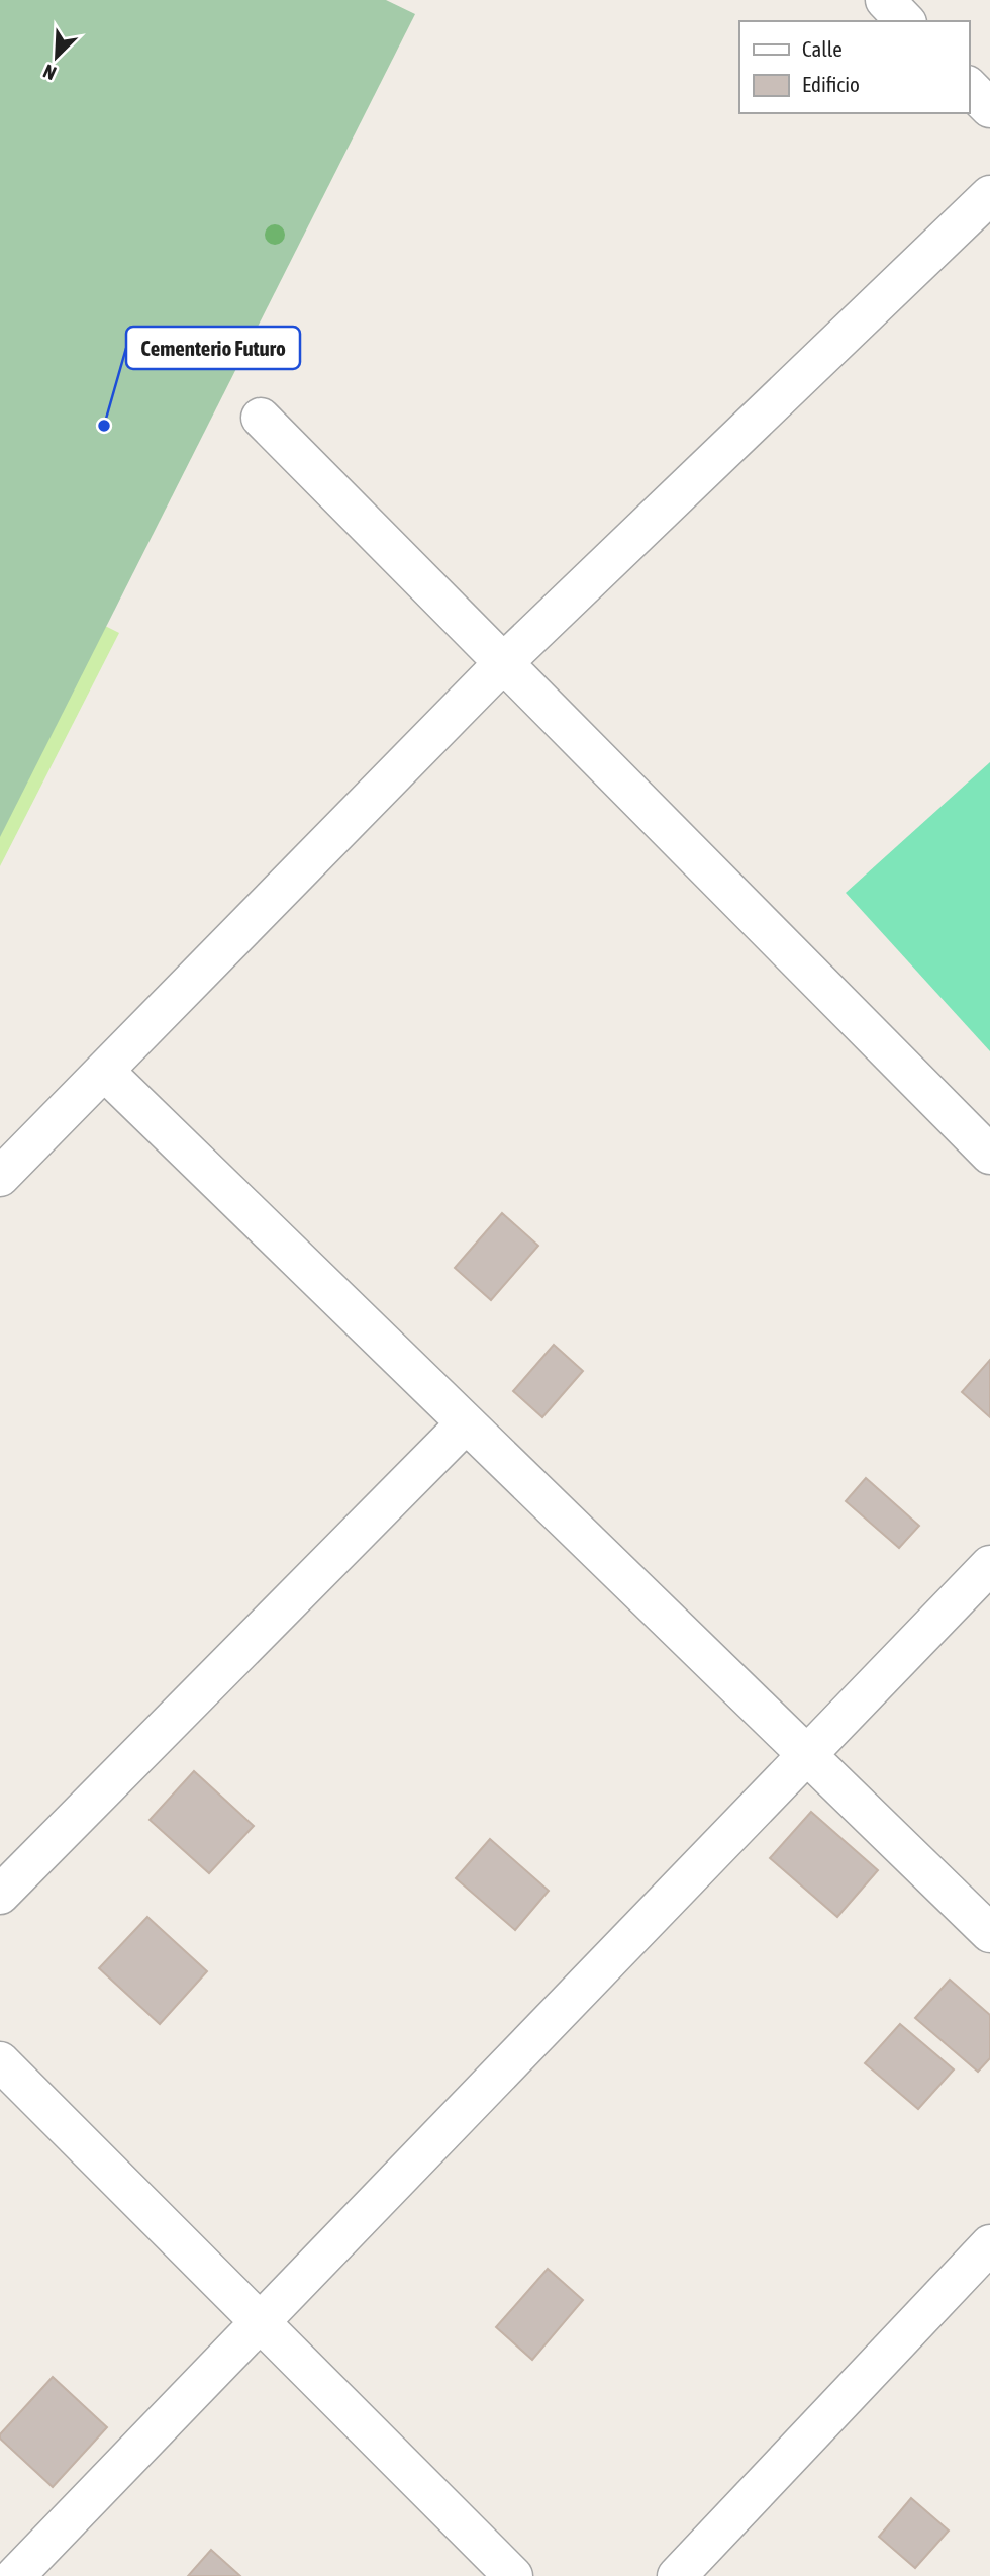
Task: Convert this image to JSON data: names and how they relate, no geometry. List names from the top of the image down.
{
  "places": ["Cementerio Futuro"],
  "legend": ["Calle", "Edificio"],
  "north": "bottom left"
}
